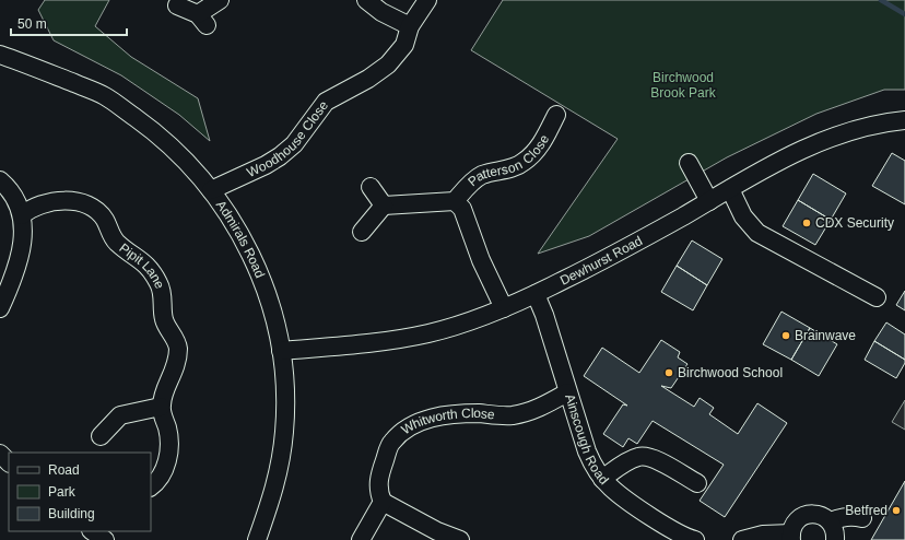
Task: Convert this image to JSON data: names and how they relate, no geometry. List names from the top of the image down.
{
  "streets": {
    "street": [
      "Woodhouse Close",
      "Patterson Close",
      "Admirals Road",
      "Dewhurst Road",
      "Pipit Lane",
      "Whitworth Close",
      "Ainscough Road"
    ]
  },
  "crossings": [
    ["Woodhouse Close", "Admirals Road"],
    ["Patterson Close", "Dewhurst Road"],
    ["Admirals Road", "Dewhurst Road"],
    ["Dewhurst Road", "Ainscough Road"],
    ["Whitworth Close", "Ainscough Road"]
  ],
  "parks": ["Birchwood Brook Park"],
  "places": [
    "CDX Security",
    "Brainwave",
    "Birchwood School",
    "Betfred"
  ],
  "legend": ["Road", "Park", "Building"],
  "scale_bar": "50 m"
}
